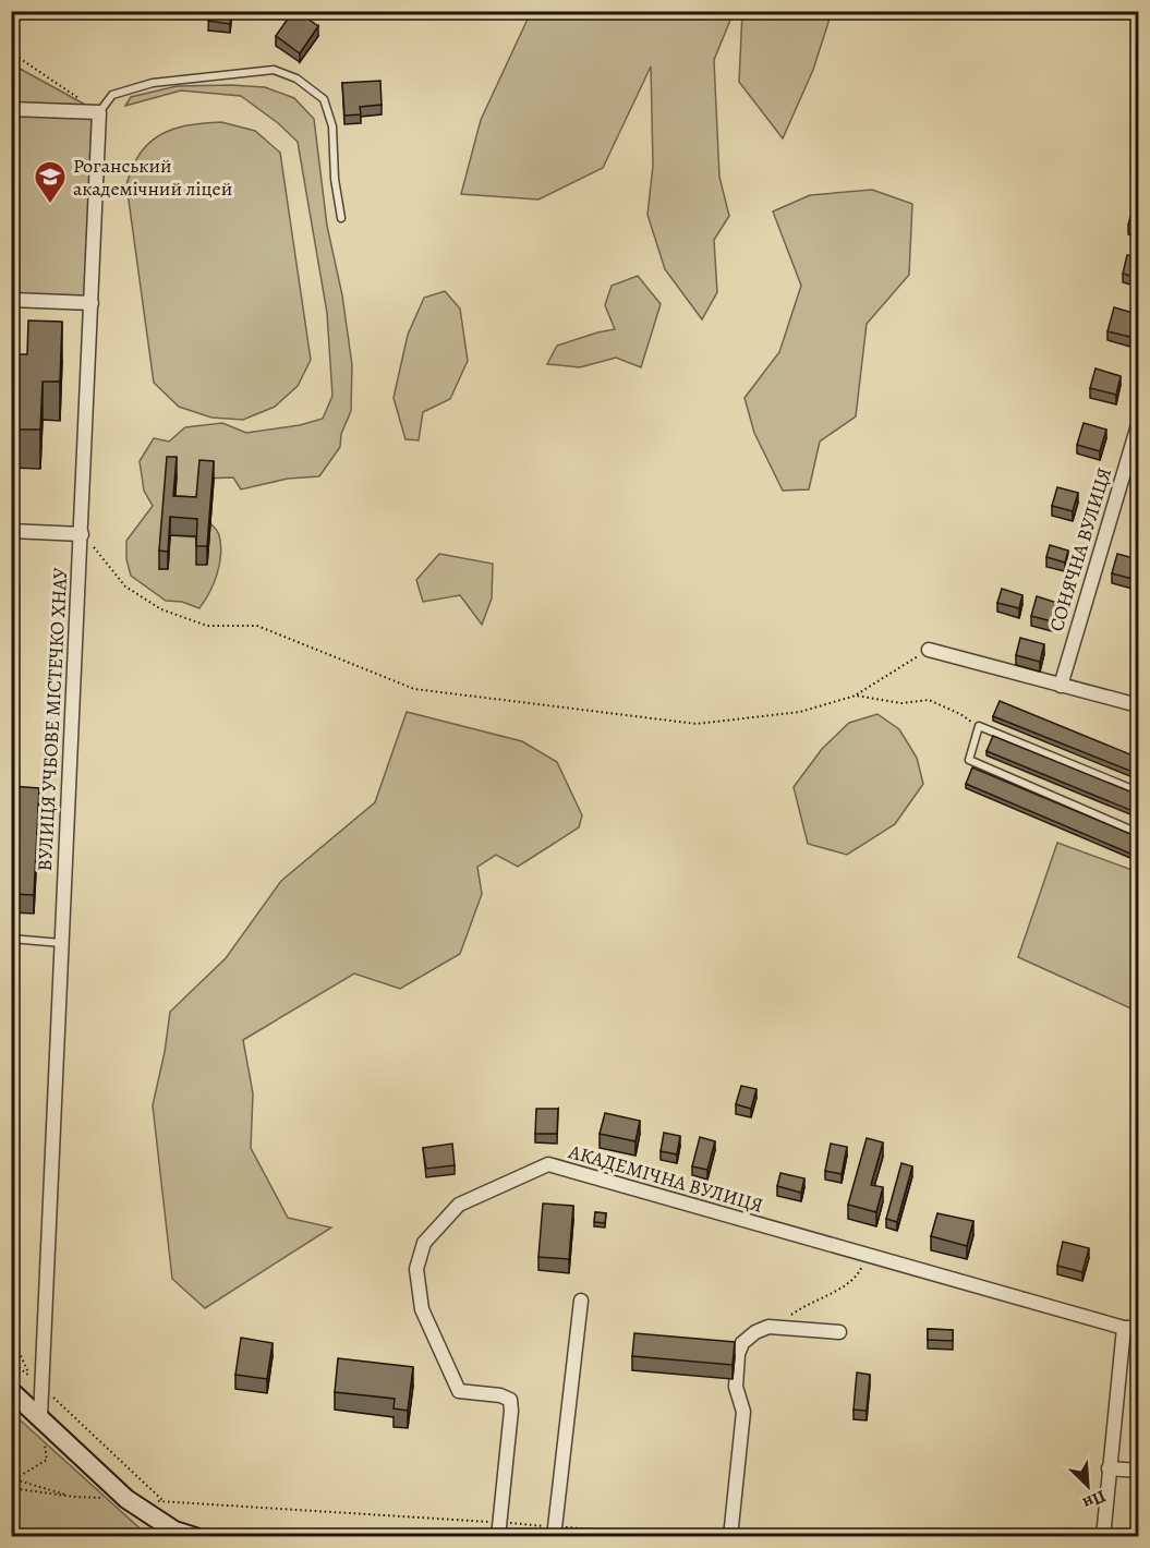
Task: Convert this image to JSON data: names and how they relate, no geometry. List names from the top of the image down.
{
  "streets": {
    "street": ["СОНЯЧНА ВУЛИЦЯ", "ВУЛИЦЯ УЧБОВЕ МІСТЕЧКО ХНАУ", "АКАДЕМІЧНА ВУЛИЦЯ"]
  },
  "places": {
    "school or university": ["Роганський академічний ліцей"]
  },
  "north": "bottom right"
}
